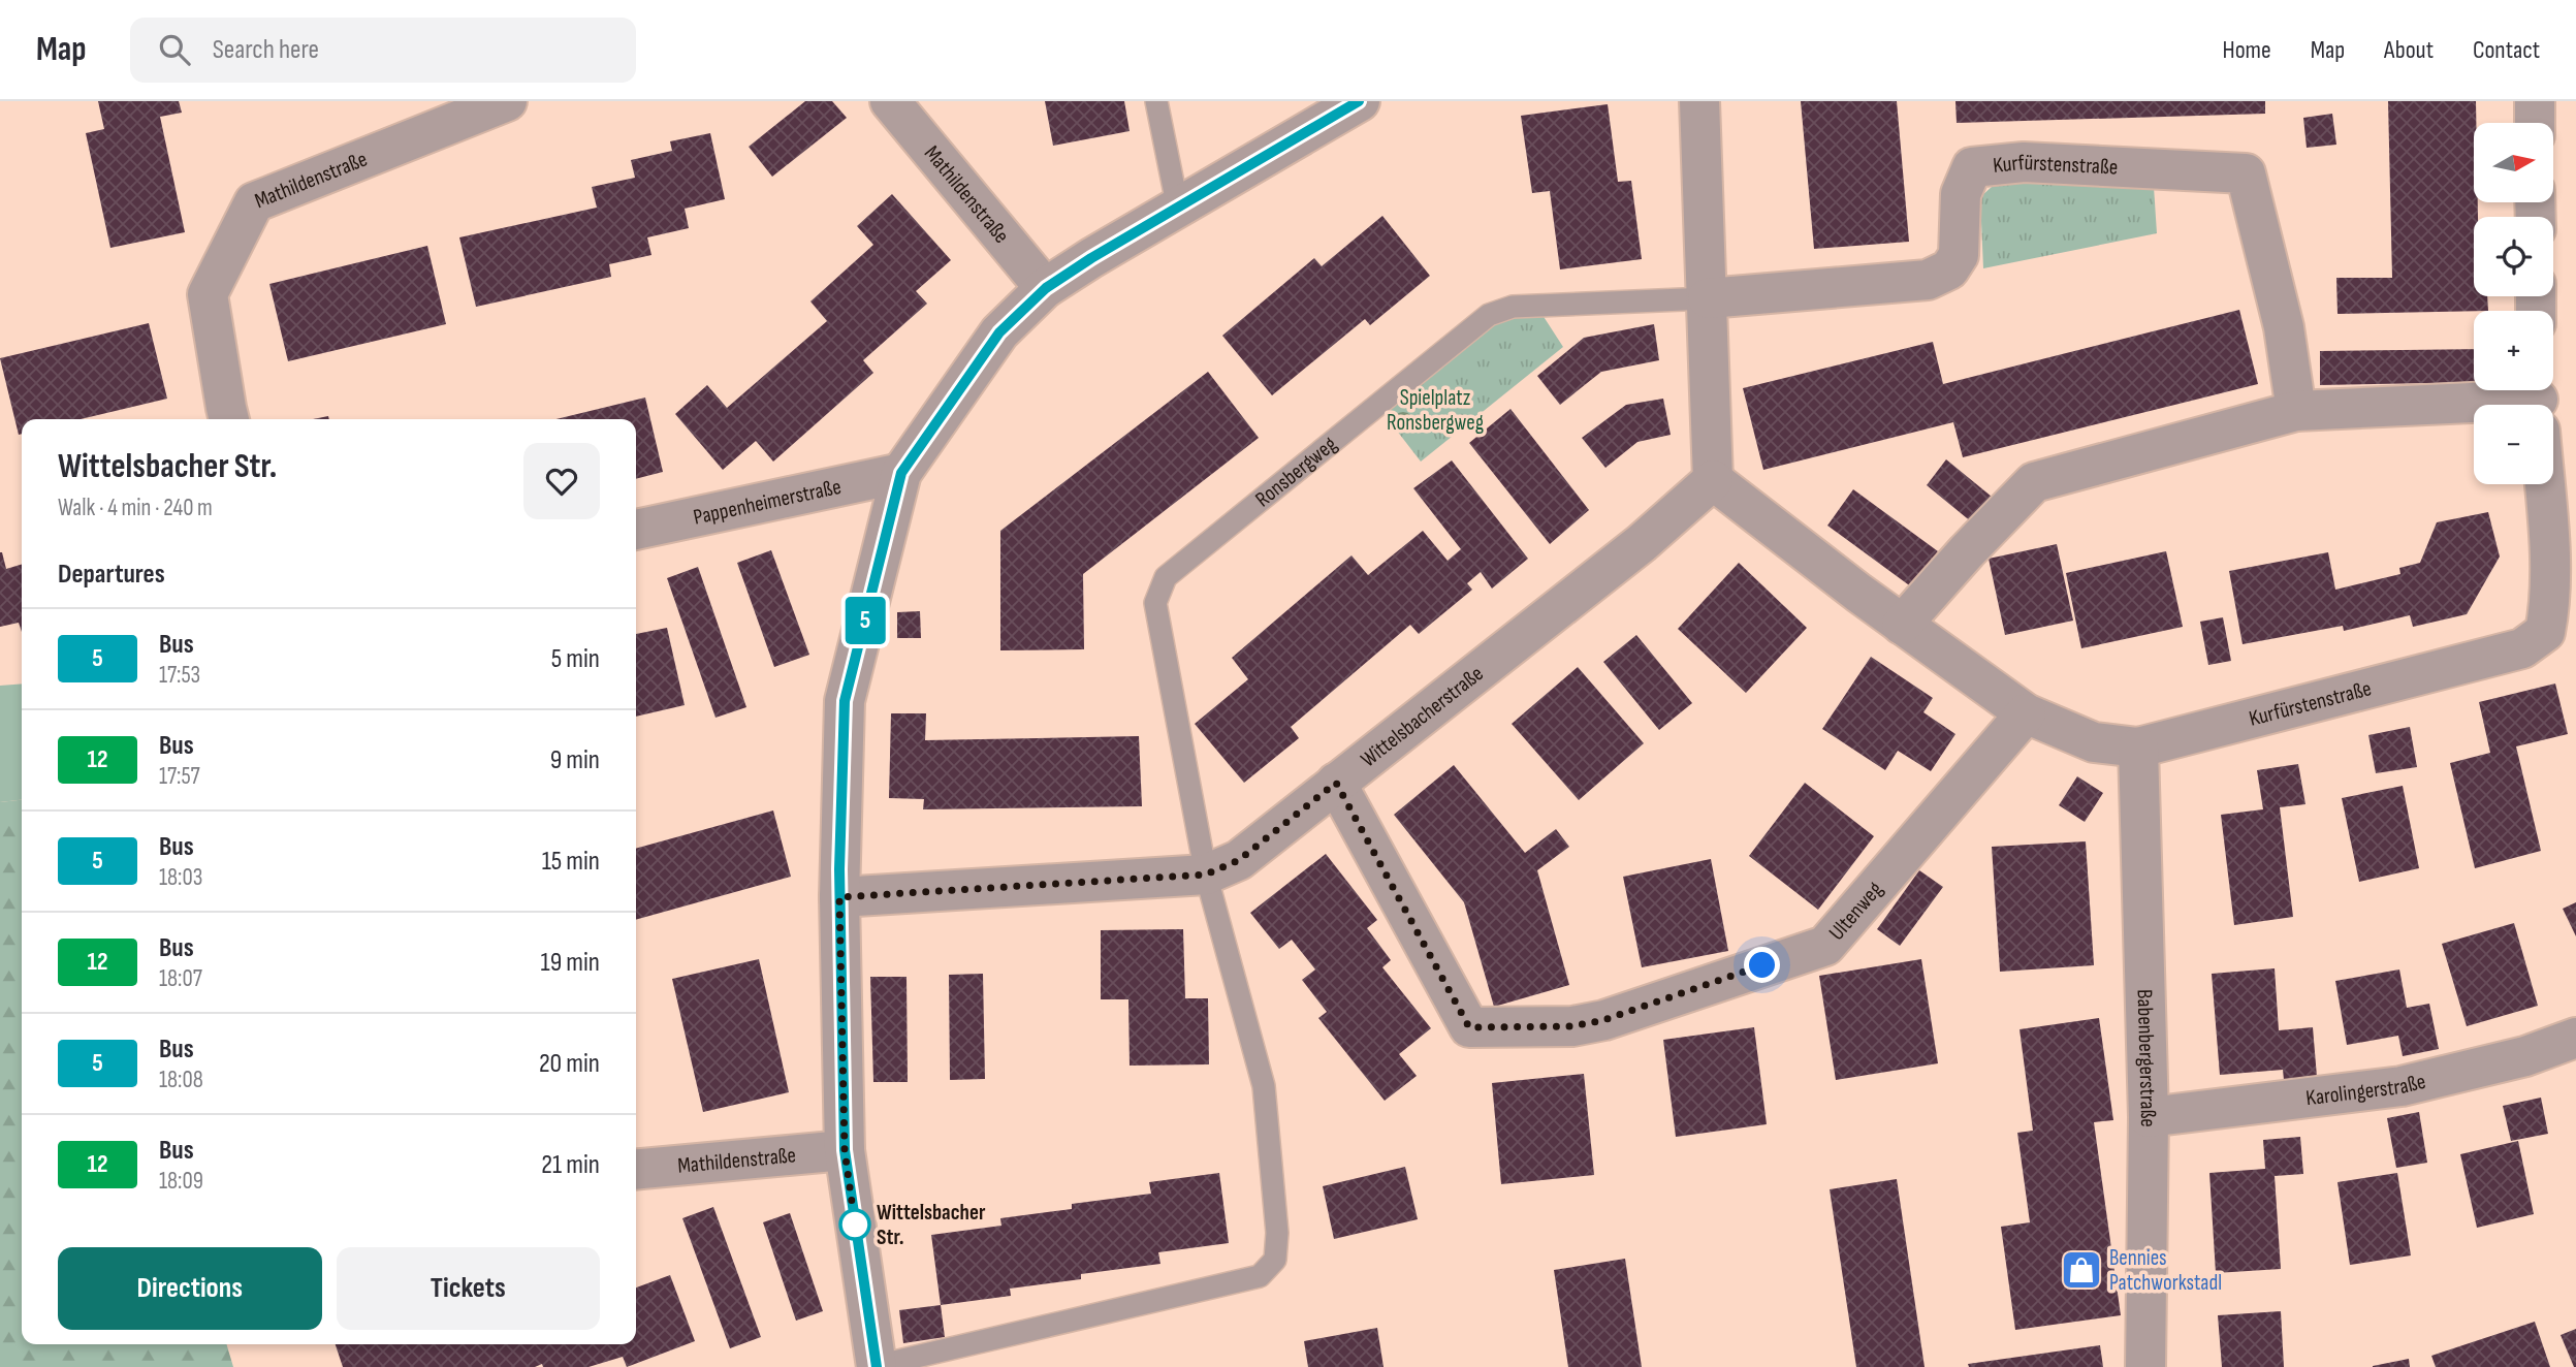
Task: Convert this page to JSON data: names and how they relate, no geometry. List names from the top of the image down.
{
  "streets": {
    "street": [
      "Kurfürstenstraße",
      "Mathildenstraße",
      "Pappenheimerstraße",
      "Wittelsbacherstraße",
      "Ultenweg",
      "Babenbergerstraße",
      "Karolingerstraße"
    ],
    "lane": ["Ronsbergweg"]
  },
  "crossings": [
    ["Kurfürstenstraße", "Ronsbergweg"],
    ["Kurfürstenstraße", "Wittelsbacherstraße"],
    ["Kurfürstenstraße", "Ultenweg"],
    ["Kurfürstenstraße", "Babenbergerstraße"],
    ["Ronsbergweg", "Wittelsbacherstraße"],
    ["Wittelsbacherstraße", "Ultenweg"],
    ["Babenbergerstraße", "Karolingerstraße"]
  ],
  "parks": ["Spielplatz Ronsbergweg"],
  "places": {
    "other": ["Wittelsbacher Str."],
    "shop": ["Bennies Patchworkstadl"]
  },
  "lines": ["bus line 5"],
  "north": "right",
  "page": {
    "header": "Map",
    "search": "Search here",
    "nav": [
      "Home",
      "Map",
      "About",
      "Contact"
    ],
    "on_map": "5",
    "map_buttons": ["+", "−"],
    "heading": [
      ["Wittelsbacher Str.", "Walk · 4 min · 240 m"],
      "Departures"
    ],
    "list": [
      {
        "mark": "5",
        "name": "Bus",
        "note": "17:53",
        "value": "5 min"
      },
      {
        "mark": "12",
        "name": "Bus",
        "note": "17:57",
        "value": "9 min"
      },
      {
        "mark": "5",
        "name": "Bus",
        "note": "18:03",
        "value": "15 min"
      },
      {
        "mark": "12",
        "name": "Bus",
        "note": "18:07",
        "value": "19 min"
      },
      {
        "mark": "5",
        "name": "Bus",
        "note": "18:08",
        "value": "20 min"
      },
      {
        "mark": "12",
        "name": "Bus",
        "note": "18:09",
        "value": "21 min"
      }
    ],
    "buttons": ["Directions", "Tickets"]
  }
}
